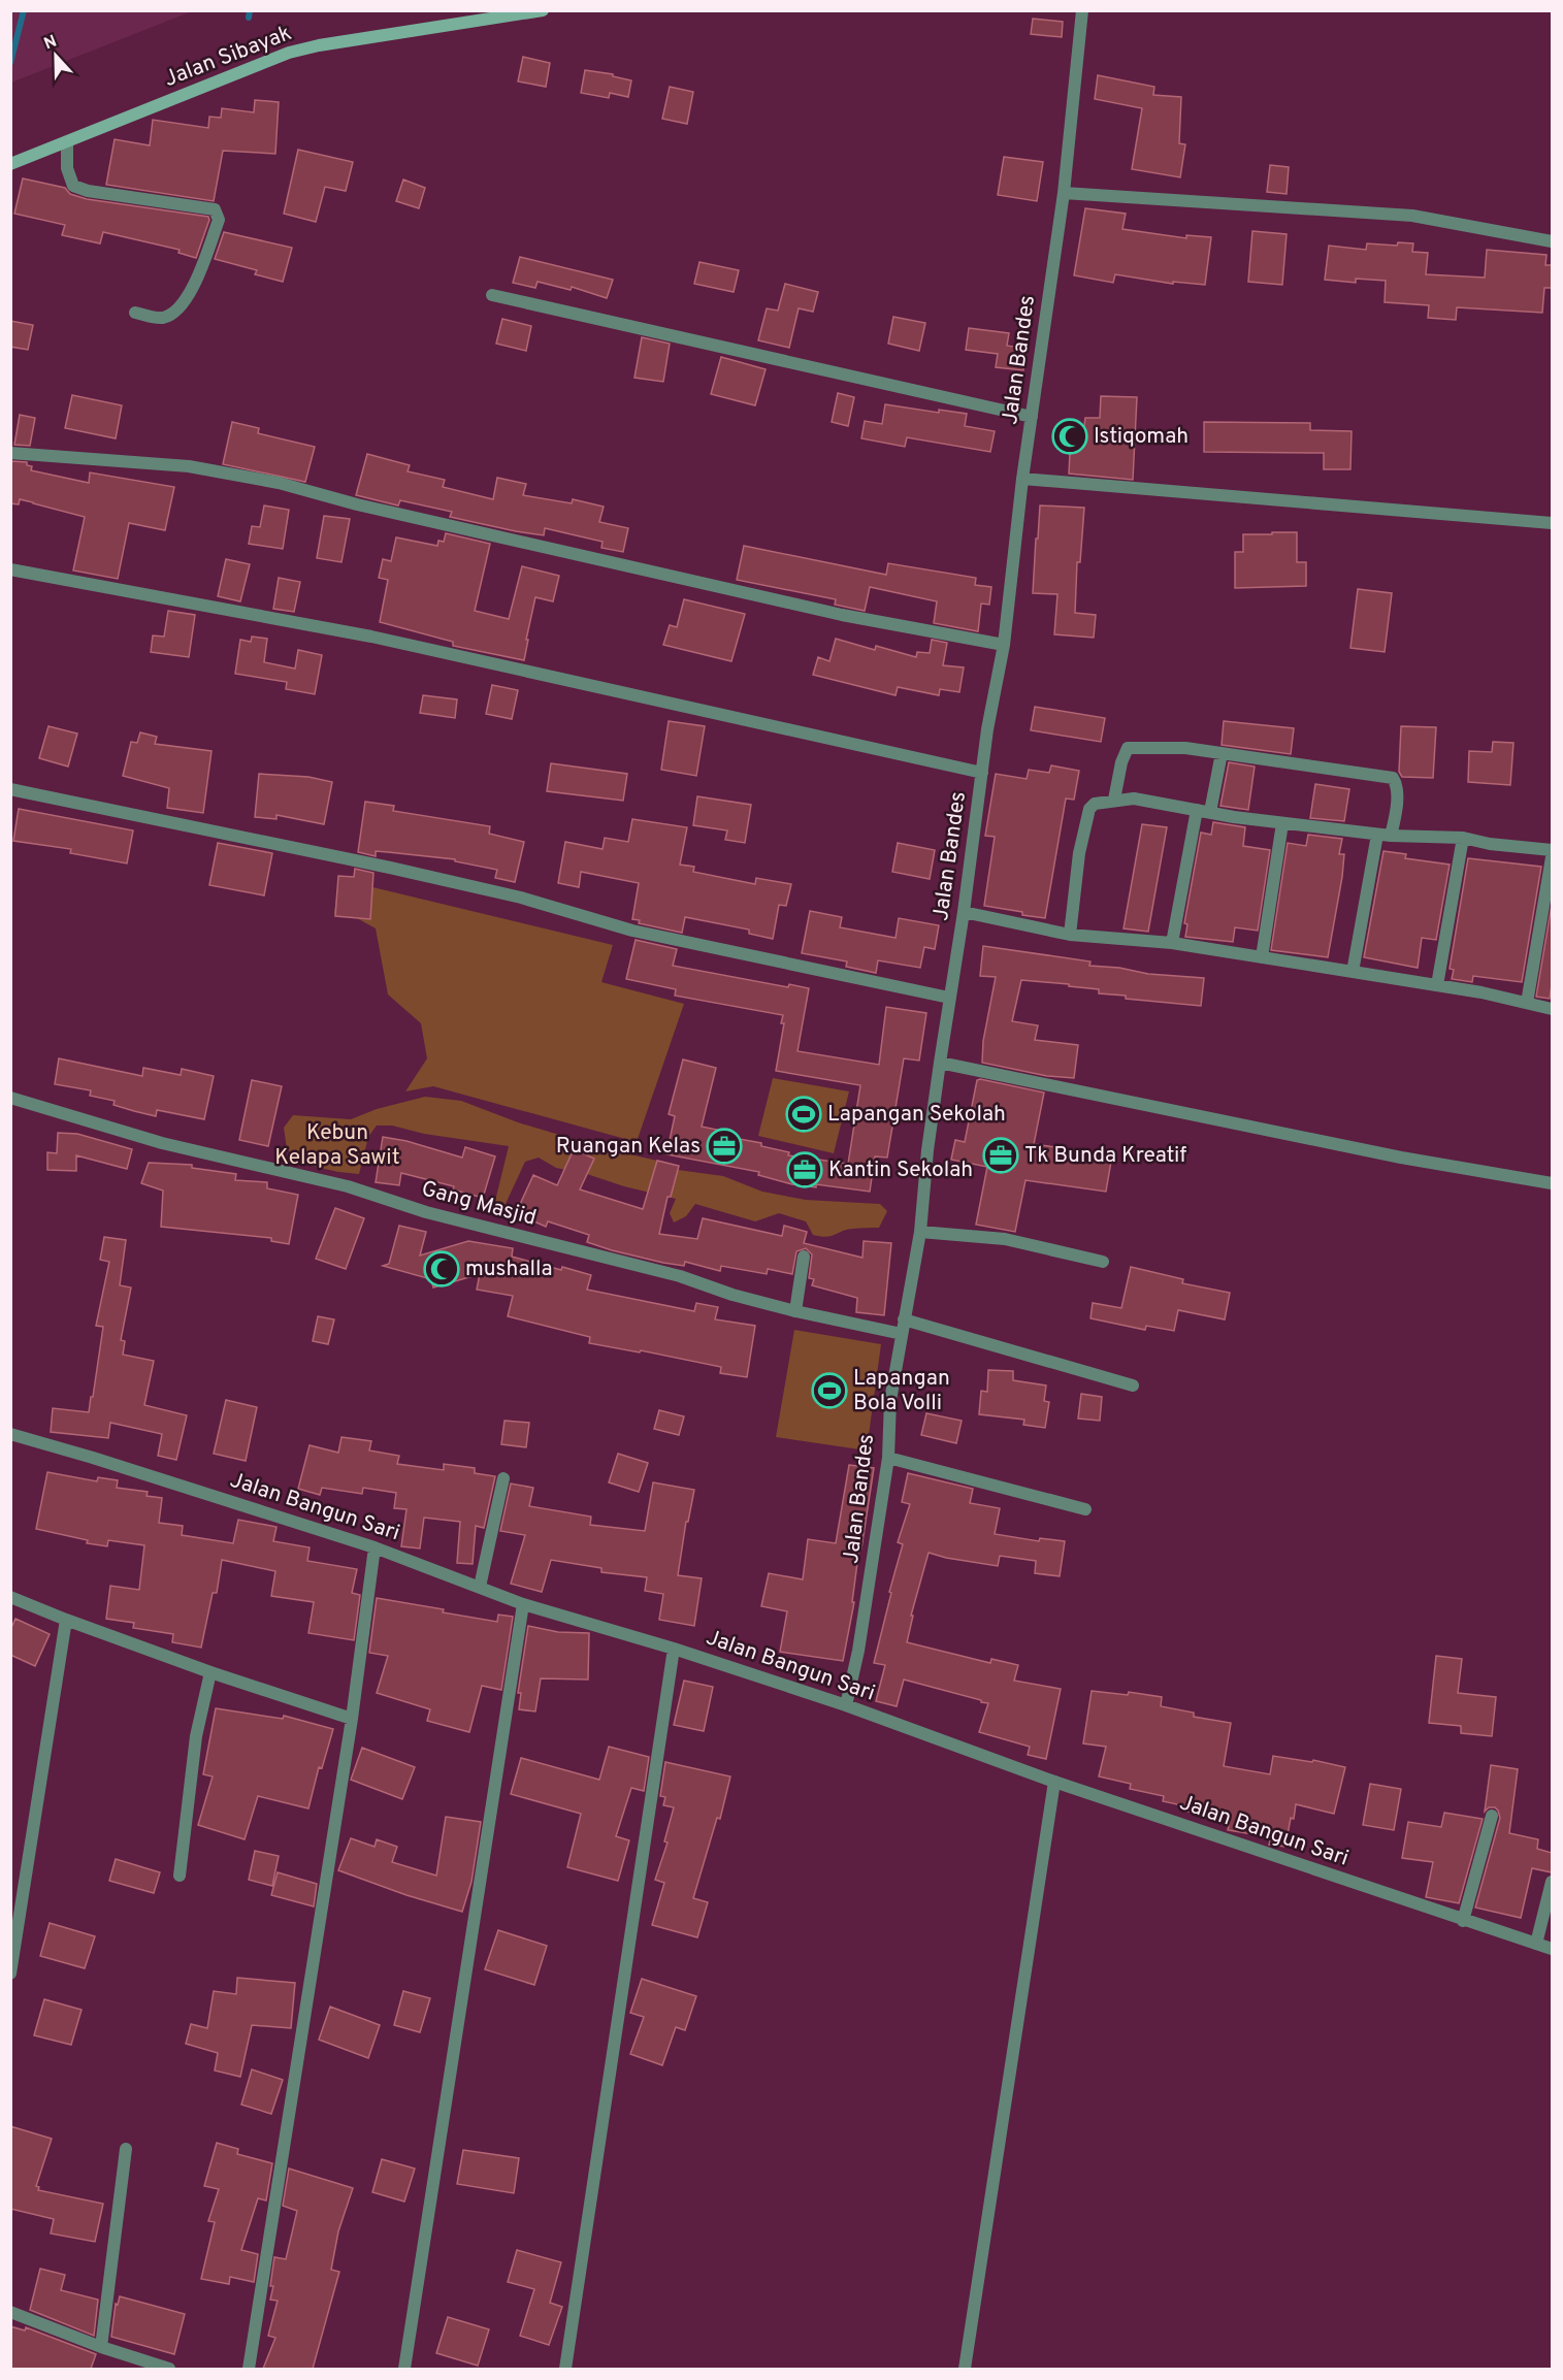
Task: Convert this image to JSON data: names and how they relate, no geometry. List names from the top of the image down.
{
  "streets": {
    "street": [
      "Jalan Sibayak",
      "Jalan Bandes",
      "Gang Masjid",
      "Jalan Bangun Sari"
    ]
  },
  "crossings": [
    ["Jalan Bandes", "Gang Masjid"],
    ["Jalan Bandes", "Jalan Bangun Sari"]
  ],
  "parks": ["Kebun Kelapa Sawit"],
  "places": {
    "mosque": ["Istiqomah", "mushalla"],
    "sports": ["Lapangan Sekolah", "Lapangan Bola Volli"],
    "office": ["Ruangan Kelas", "Tk Bunda Kreatif", "Kantin Sekolah"]
  },
  "north": "top"
}
